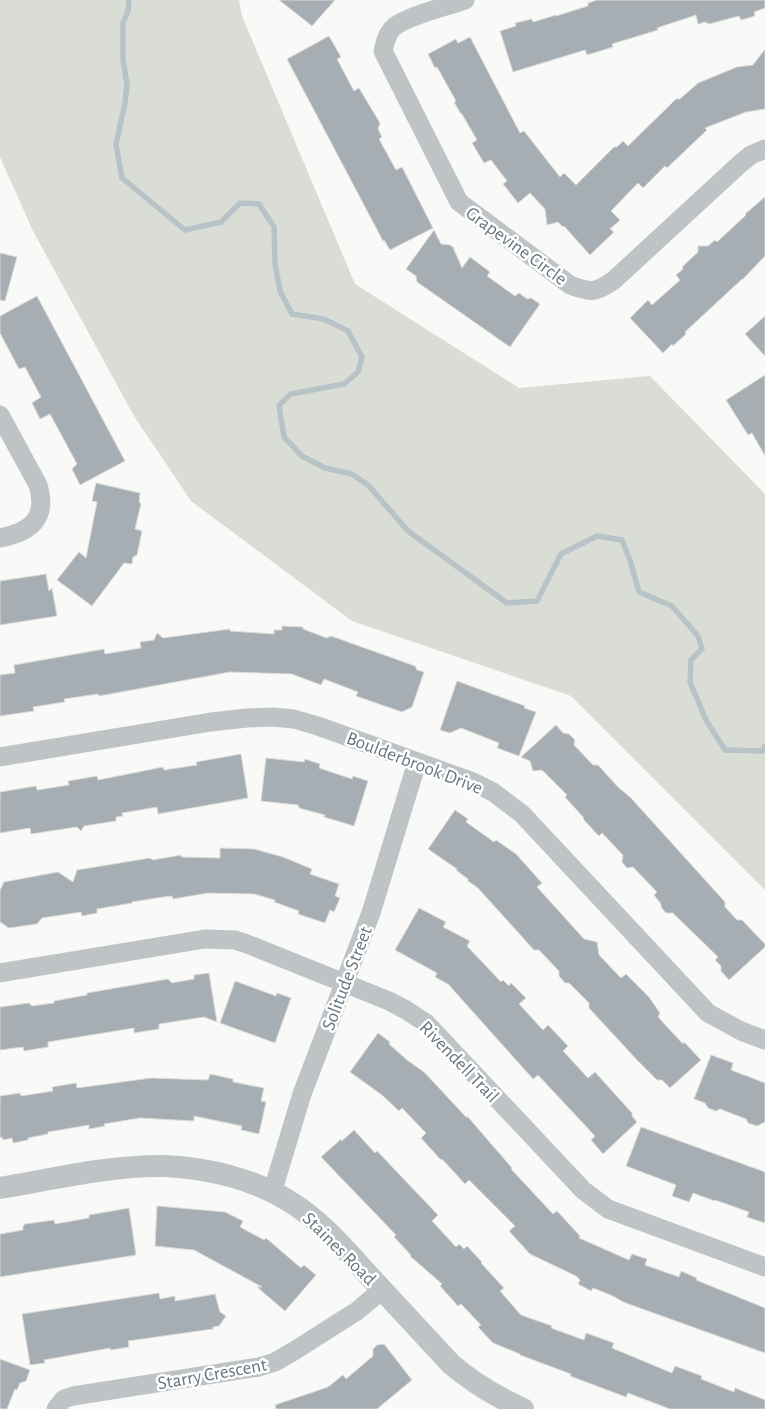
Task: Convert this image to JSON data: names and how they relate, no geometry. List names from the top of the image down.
{
  "streets": {
    "street": [
      "Grapevine Circle",
      "Boulderbrook Drive",
      "Solitude Street",
      "Rivendell Trail",
      "Staines Road",
      "Starry Crescent"
    ]
  },
  "crossings": [
    ["Boulderbrook Drive", "Solitude Street"],
    ["Solitude Street", "Rivendell Trail"],
    ["Solitude Street", "Staines Road"],
    ["Staines Road", "Starry Crescent"]
  ]
}
